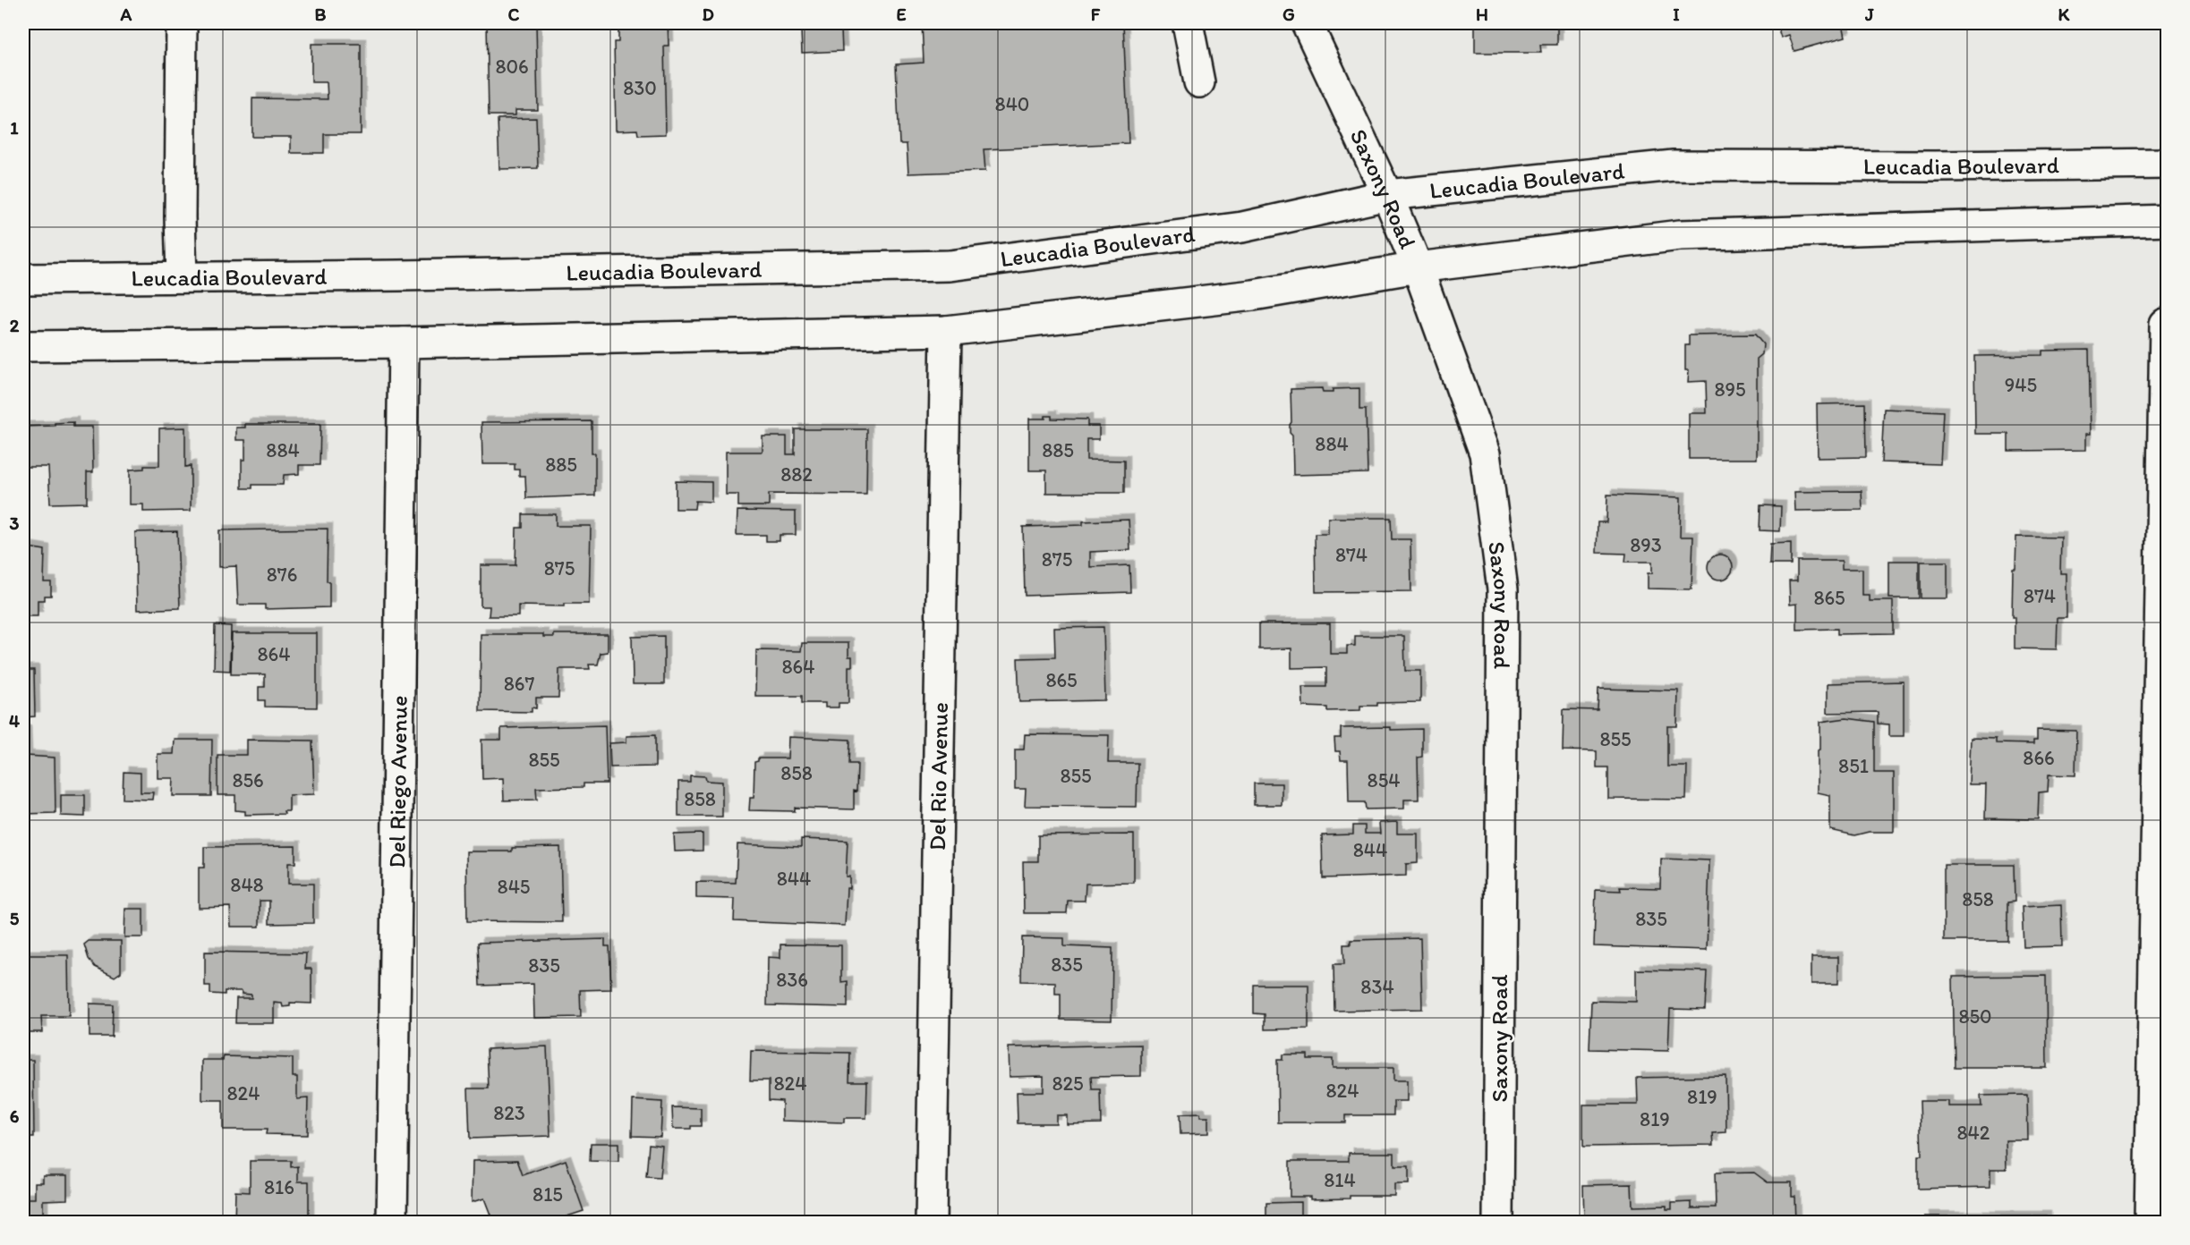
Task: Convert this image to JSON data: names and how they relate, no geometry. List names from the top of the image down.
{
  "streets": {
    "main road": [
      "Leucadia Boulevard",
      "Saxony Road",
      "Del Rio Avenue",
      "Del Riego Avenue"
    ]
  },
  "crossings": [
    ["Leucadia Boulevard", "Saxony Road"]
  ],
  "house_numbers": [
    "806",
    "830",
    "840",
    "945",
    "895",
    "884",
    "884",
    "885",
    "885",
    "882",
    "893",
    "874",
    "875",
    "875",
    "876",
    "874",
    "865",
    "864",
    "864",
    "865",
    "867",
    "855",
    "866",
    "855",
    "851",
    "858",
    "855",
    "856",
    "854",
    "858",
    "844",
    "844",
    "848",
    "845",
    "858",
    "835",
    "835",
    "835",
    "836",
    "834",
    "850",
    "824",
    "825",
    "824",
    "824",
    "819",
    "823",
    "819",
    "842",
    "814",
    "816",
    "815"
  ],
  "grid": {
    "columns": [
      "A",
      "B",
      "C",
      "D",
      "E",
      "F",
      "G",
      "H",
      "I",
      "J",
      "K"
    ],
    "rows": [
      "1",
      "2",
      "3",
      "4",
      "5",
      "6"
    ]
  }
}
